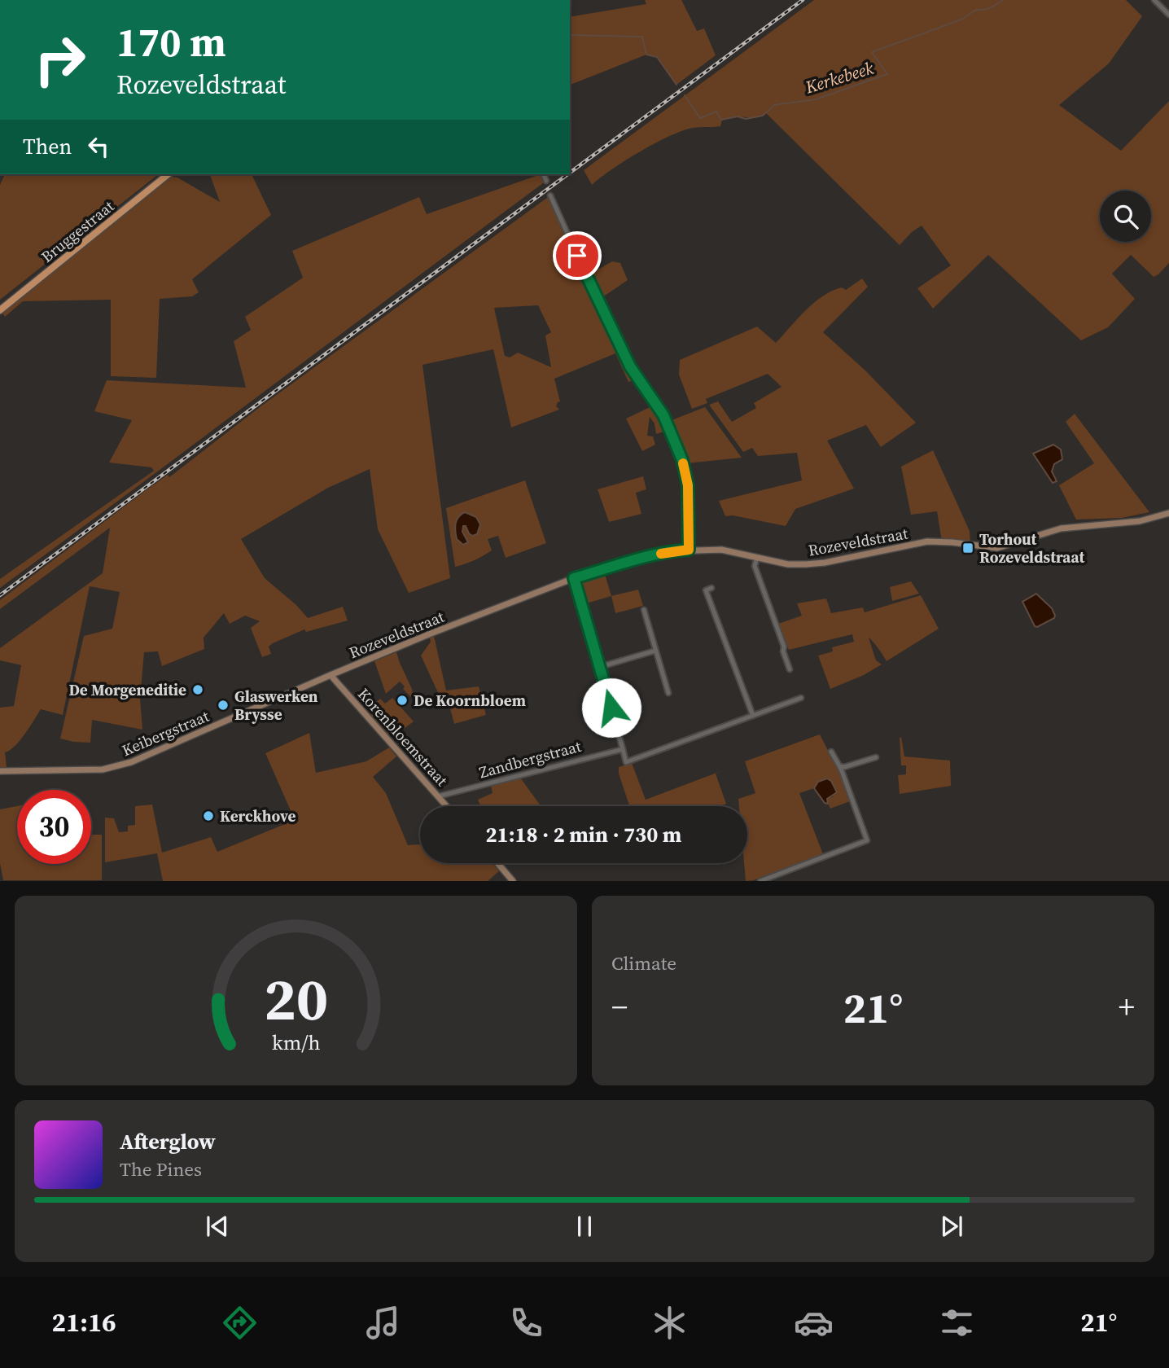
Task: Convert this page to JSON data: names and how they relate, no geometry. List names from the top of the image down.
{
  "streets": {
    "main road": ["Bruggestraat"],
    "street": [
      "Rozeveldstraat",
      "Keibergstraat",
      "Korenbloemstraat",
      "Zandbergstraat"
    ]
  },
  "crossings": [
    ["Rozeveldstraat", "Keibergstraat"],
    ["Rozeveldstraat", "Korenbloemstraat"],
    ["Keibergstraat", "Korenbloemstraat"],
    ["Korenbloemstraat", "Zandbergstraat"]
  ],
  "water": ["Kerkebeek"],
  "places": {
    "transit": ["Torhout Rozeveldstraat"],
    "other": [
      "De Morgeneditie",
      "De Koornbloem",
      "Glaswerken Brysse",
      "Kerckhove"
    ]
  },
  "page": {
    "turn": ["170 m", "Rozeveldstraat"],
    "then": "Then",
    "limit": "30",
    "trip": "21:18 · 2 min · 730 m",
    "tile": "Climate",
    "heat": ["−", "21°", "+"],
    "song": ["Afterglow", "The Pines"],
    "tabs": ["21:16", "21°"],
    "gauge": ["20", "km/h"]
  }
}
